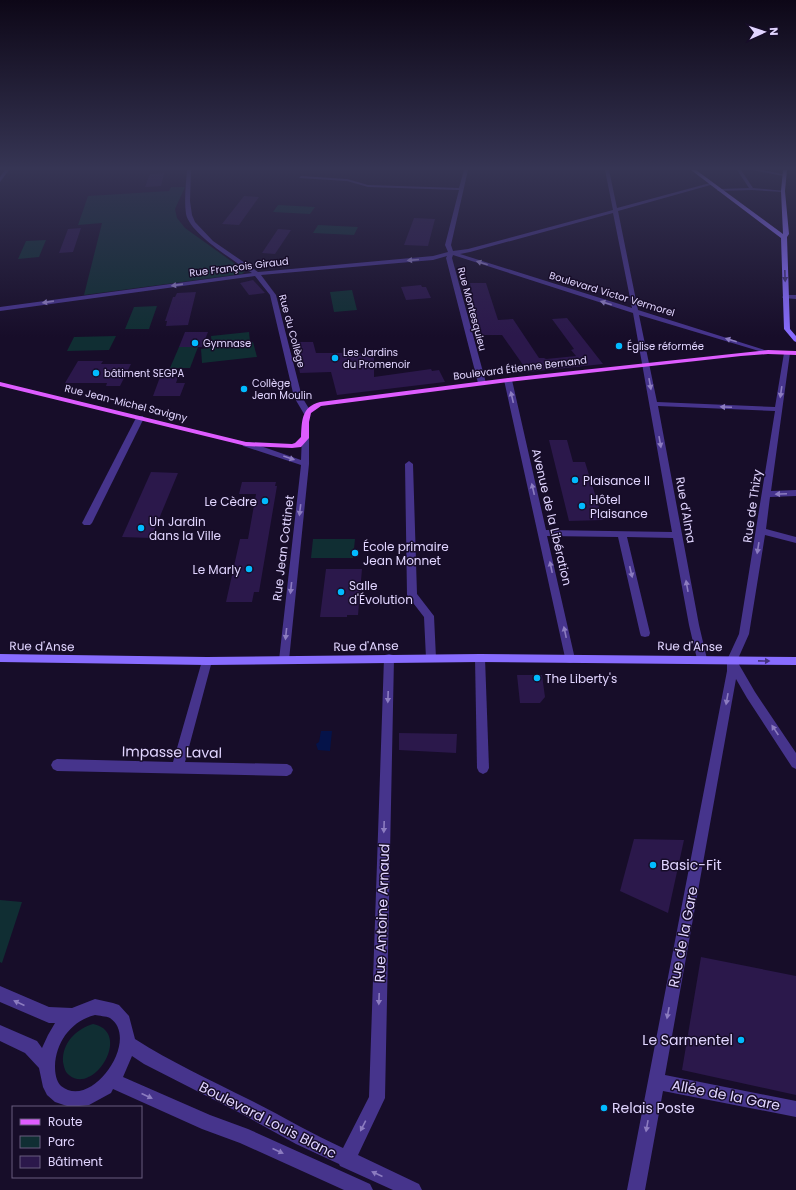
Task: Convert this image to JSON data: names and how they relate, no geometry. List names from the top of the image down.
{
  "streets": {
    "main road": ["Boulevard Étienne Bernand", "Rue Jean-Michel Savigny", "Rue d'Anse"],
    "street": [
      "Rue François Giraud",
      "Boulevard Victor Vermorel",
      "Rue Montesquieu",
      "Rue du Collège",
      "Rue de Thizy",
      "Rue d'Alma",
      "Avenue de la Libération",
      "Rue Jean Cottinet",
      "Impasse Laval",
      "Rue Antoine Arnaud",
      "Rue de la Gare",
      "Allée de la Gare",
      "Boulevard Louis Blanc"
    ]
  },
  "crossings": [
    ["Rue François Giraud", "Boulevard Victor Vermorel"],
    ["Rue François Giraud", "Rue Montesquieu"],
    ["Rue François Giraud", "Rue du Collège"],
    ["Boulevard Victor Vermorel", "Rue Montesquieu"],
    ["Boulevard Victor Vermorel", "Boulevard Étienne Bernand"],
    ["Boulevard Victor Vermorel", "Rue d'Alma"],
    ["Rue Montesquieu", "Boulevard Étienne Bernand"],
    ["Rue du Collège", "Boulevard Étienne Bernand"],
    ["Boulevard Étienne Bernand", "Rue de Thizy"],
    ["Boulevard Étienne Bernand", "Rue d'Alma"],
    ["Boulevard Étienne Bernand", "Avenue de la Libération"],
    ["Rue Jean-Michel Savigny", "Rue Jean Cottinet"],
    ["Rue de Thizy", "Rue d'Anse"],
    ["Rue de Thizy", "Rue de la Gare"],
    ["Rue d'Alma", "Rue d'Anse"],
    ["Avenue de la Libération", "Rue d'Anse"],
    ["Rue Jean Cottinet", "Rue d'Anse"],
    ["Rue d'Anse", "Rue Antoine Arnaud"],
    ["Rue d'Anse", "Rue de la Gare"],
    ["Rue Antoine Arnaud", "Boulevard Louis Blanc"],
    ["Rue de la Gare", "Allée de la Gare"]
  ],
  "one_way": [
    "Rue François Giraud",
    "Boulevard Victor Vermorel",
    "Rue de Thizy",
    "Rue Jean Cottinet",
    "Rue Antoine Arnaud",
    "Rue de la Gare"
  ],
  "places": [
    "Gymnase",
    "Église réformée",
    "Les Jardins du Promenoir",
    "bâtiment SEGPA",
    "Collège Jean Moulin",
    "Plaisance II",
    "Le Cèdre",
    "Hôtel Plaisance",
    "Un Jardin dans la Ville",
    "École primaire Jean Monnet",
    "Le Marly",
    "Salle d'Évolution",
    "The Liberty's",
    "Basic-Fit",
    "Le Sarmentel",
    "Relais Poste"
  ],
  "legend": ["Route", "Parc", "Bâtiment"],
  "north": "right"
}
